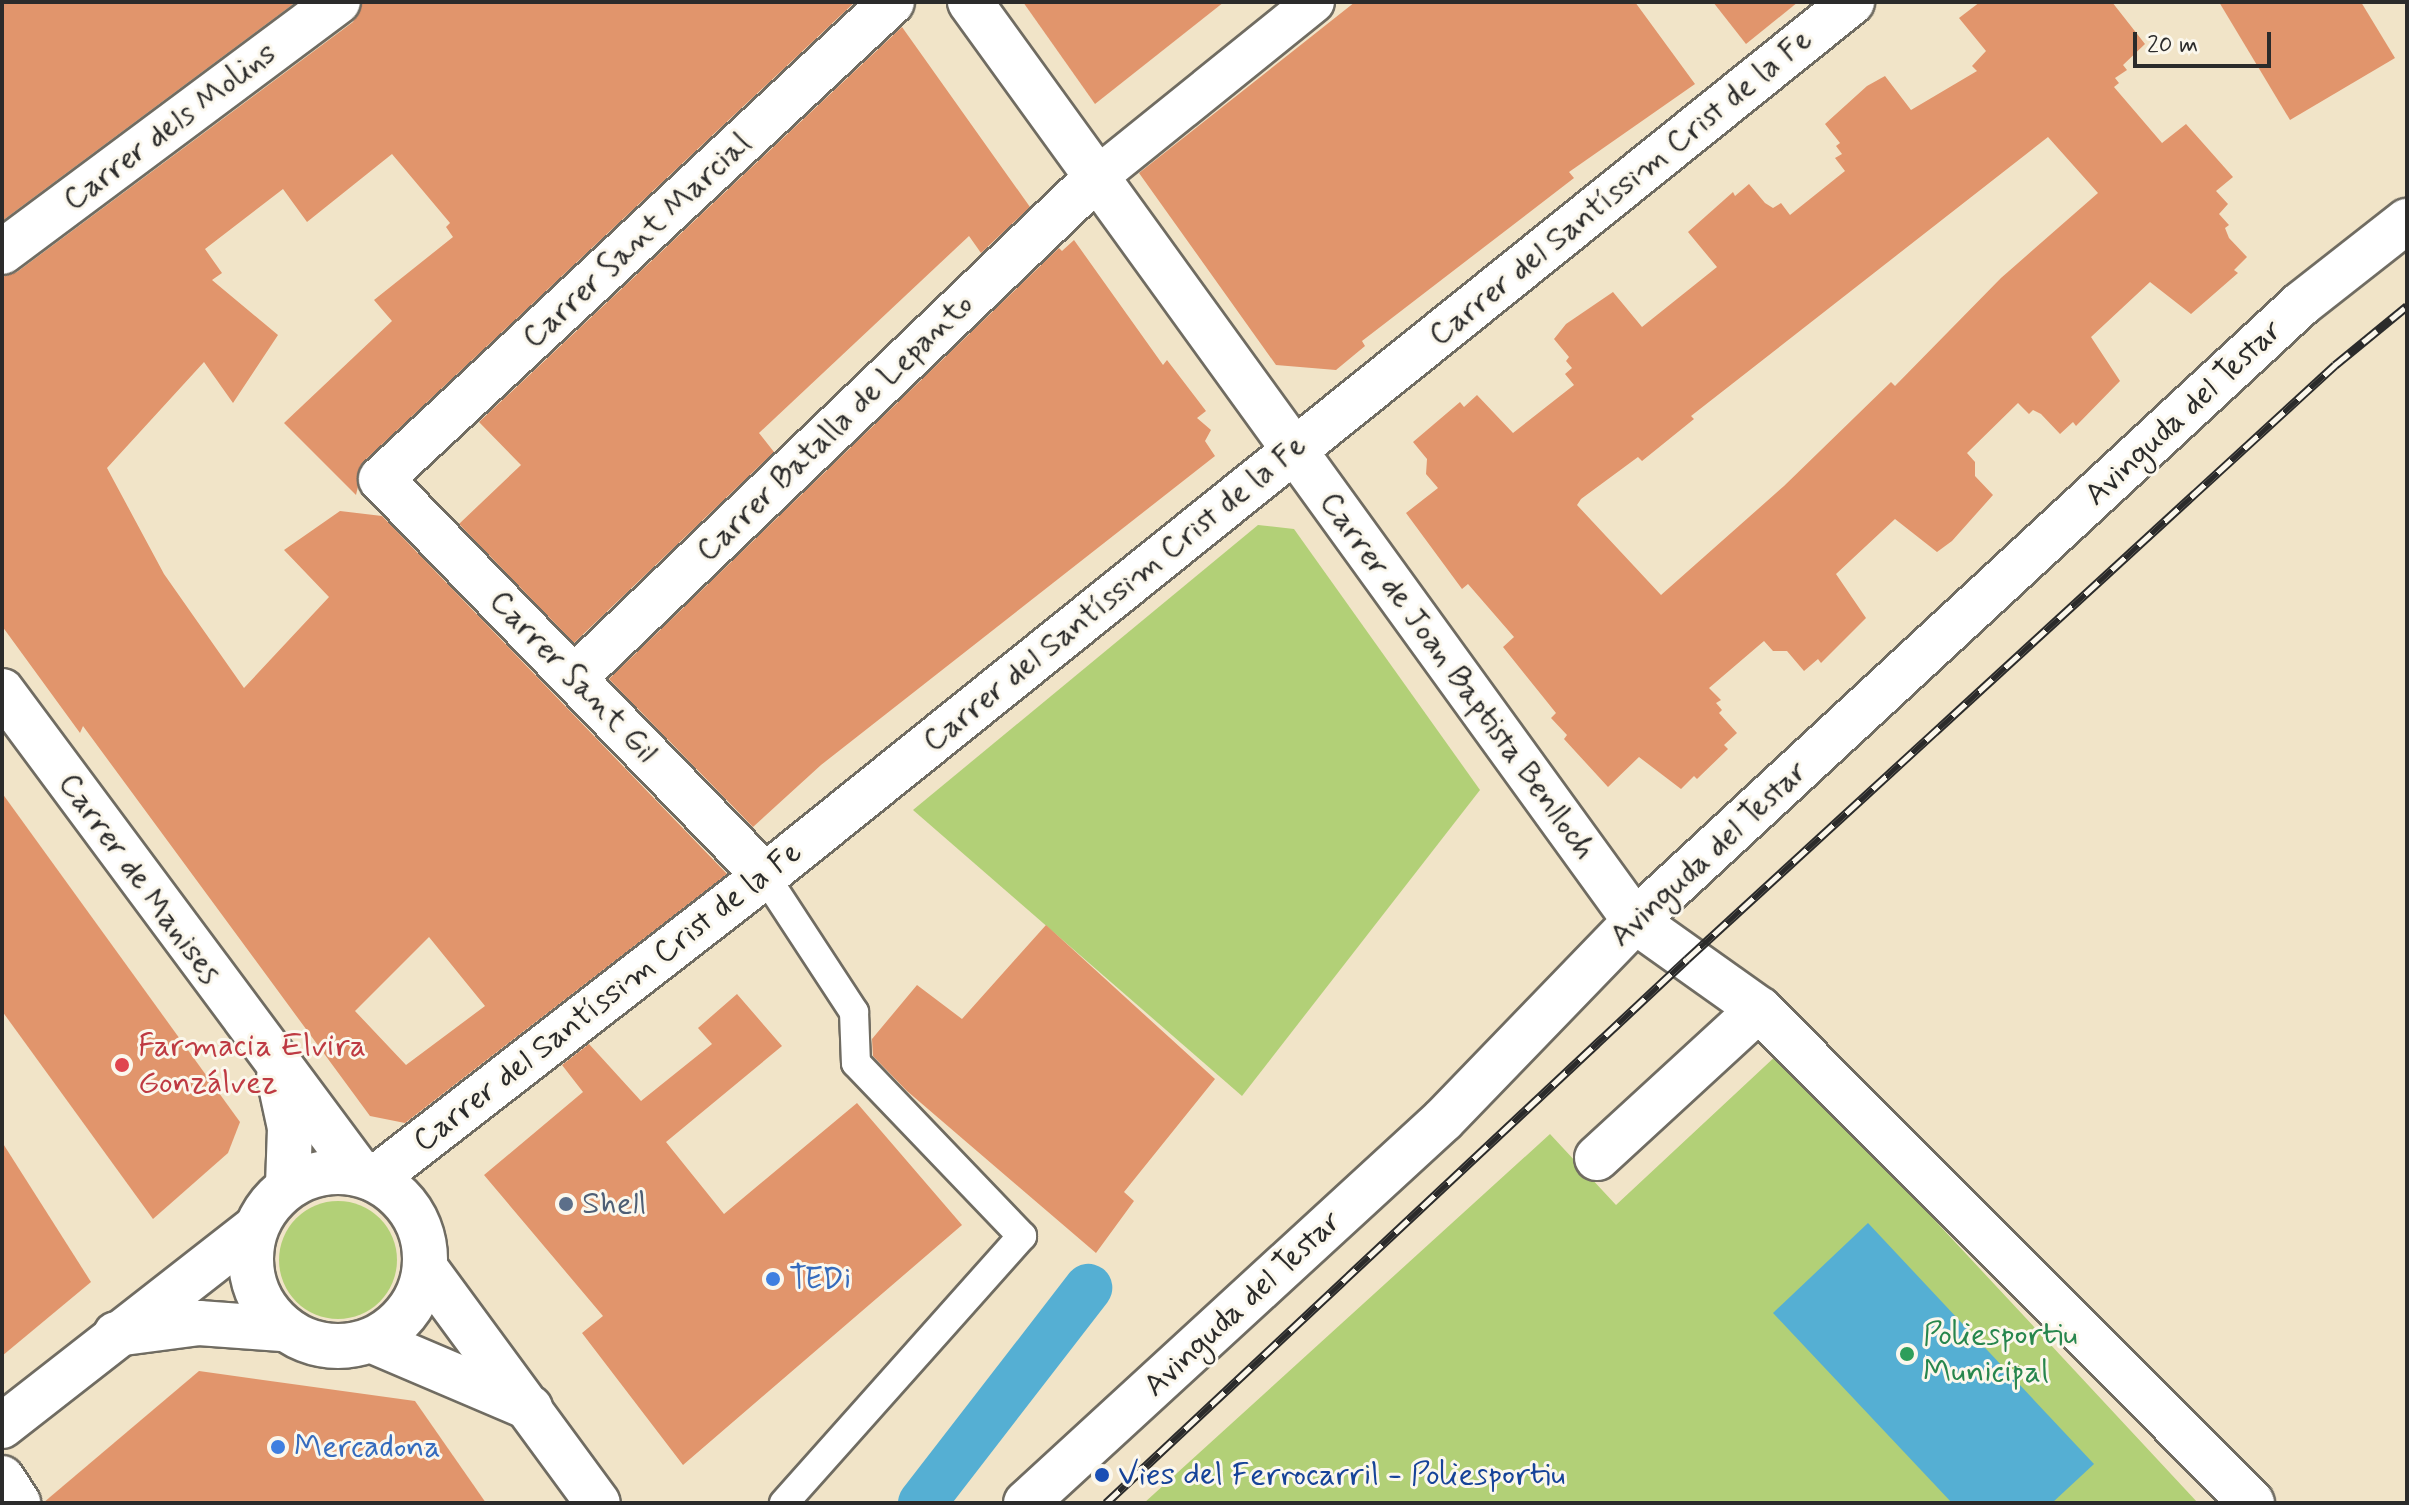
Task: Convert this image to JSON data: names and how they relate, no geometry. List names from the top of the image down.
{
  "streets": {
    "street": [
      "Carrer dels Molins",
      "Carrer del Santíssim Crist de la Fe",
      "Carrer Sant Marcial",
      "Avinguda del Testar",
      "Carrer Batalla de Lepanto",
      "Carrer de Joan Baptista Benlloch",
      "Carrer Sant Gil",
      "Carrer de Manises"
    ]
  },
  "crossings": [
    ["Carrer del Santíssim Crist de la Fe", "Carrer de Joan Baptista Benlloch"],
    ["Carrer del Santíssim Crist de la Fe", "Carrer Sant Gil"],
    ["Carrer del Santíssim Crist de la Fe", "Carrer de Manises"],
    ["Carrer Sant Marcial", "Carrer Sant Gil"],
    ["Avinguda del Testar", "Carrer de Joan Baptista Benlloch"],
    ["Carrer Batalla de Lepanto", "Carrer de Joan Baptista Benlloch"],
    ["Carrer Batalla de Lepanto", "Carrer Sant Gil"]
  ],
  "places": [
    "Farmacia Elvira Gonzálvez",
    "Shell",
    "TEDi",
    "Poliesportiu Municipal",
    "Mercadona",
    "Vies del Ferrocarril - Poliesportiu"
  ],
  "scale_bar": "20 m"
}
